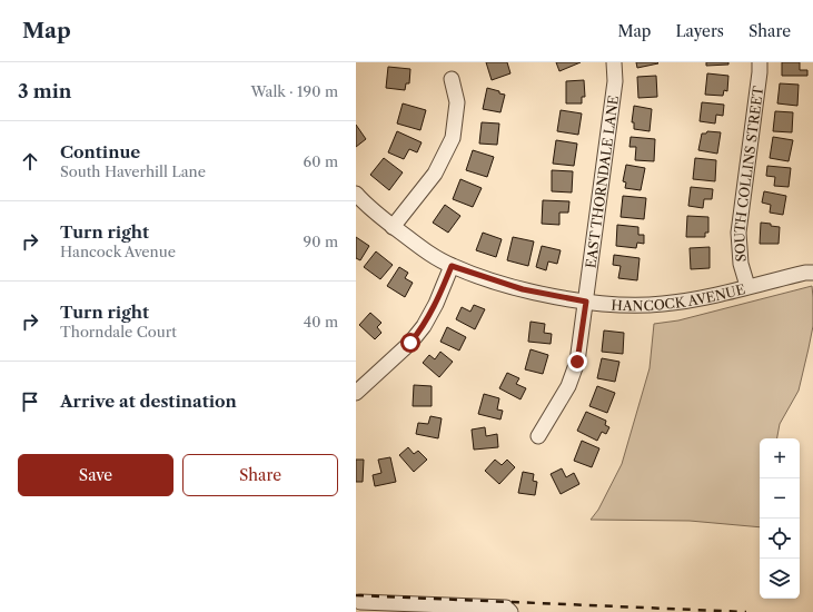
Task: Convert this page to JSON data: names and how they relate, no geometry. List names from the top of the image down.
{
  "streets": {
    "street": ["SOUTH COLLINS STREET", "EAST THORNDALE LANE", "HANCOCK AVENUE"]
  },
  "crossings": [
    ["SOUTH COLLINS STREET", "HANCOCK AVENUE"],
    ["EAST THORNDALE LANE", "HANCOCK AVENUE"]
  ],
  "page": {
    "header": "Map",
    "nav": ["Map", "Layers", "Share"],
    "heading": ["3 min", "Walk · 190 m"],
    "list": [
      ["Continue", "South Haverhill Lane", "60 m"],
      ["Turn right", "Hancock Avenue", "90 m"],
      ["Turn right", "Thorndale Court", "40 m"],
      "Arrive at destination"
    ],
    "map_buttons": ["+", "−"],
    "buttons": ["Save", "Share"]
  }
}
